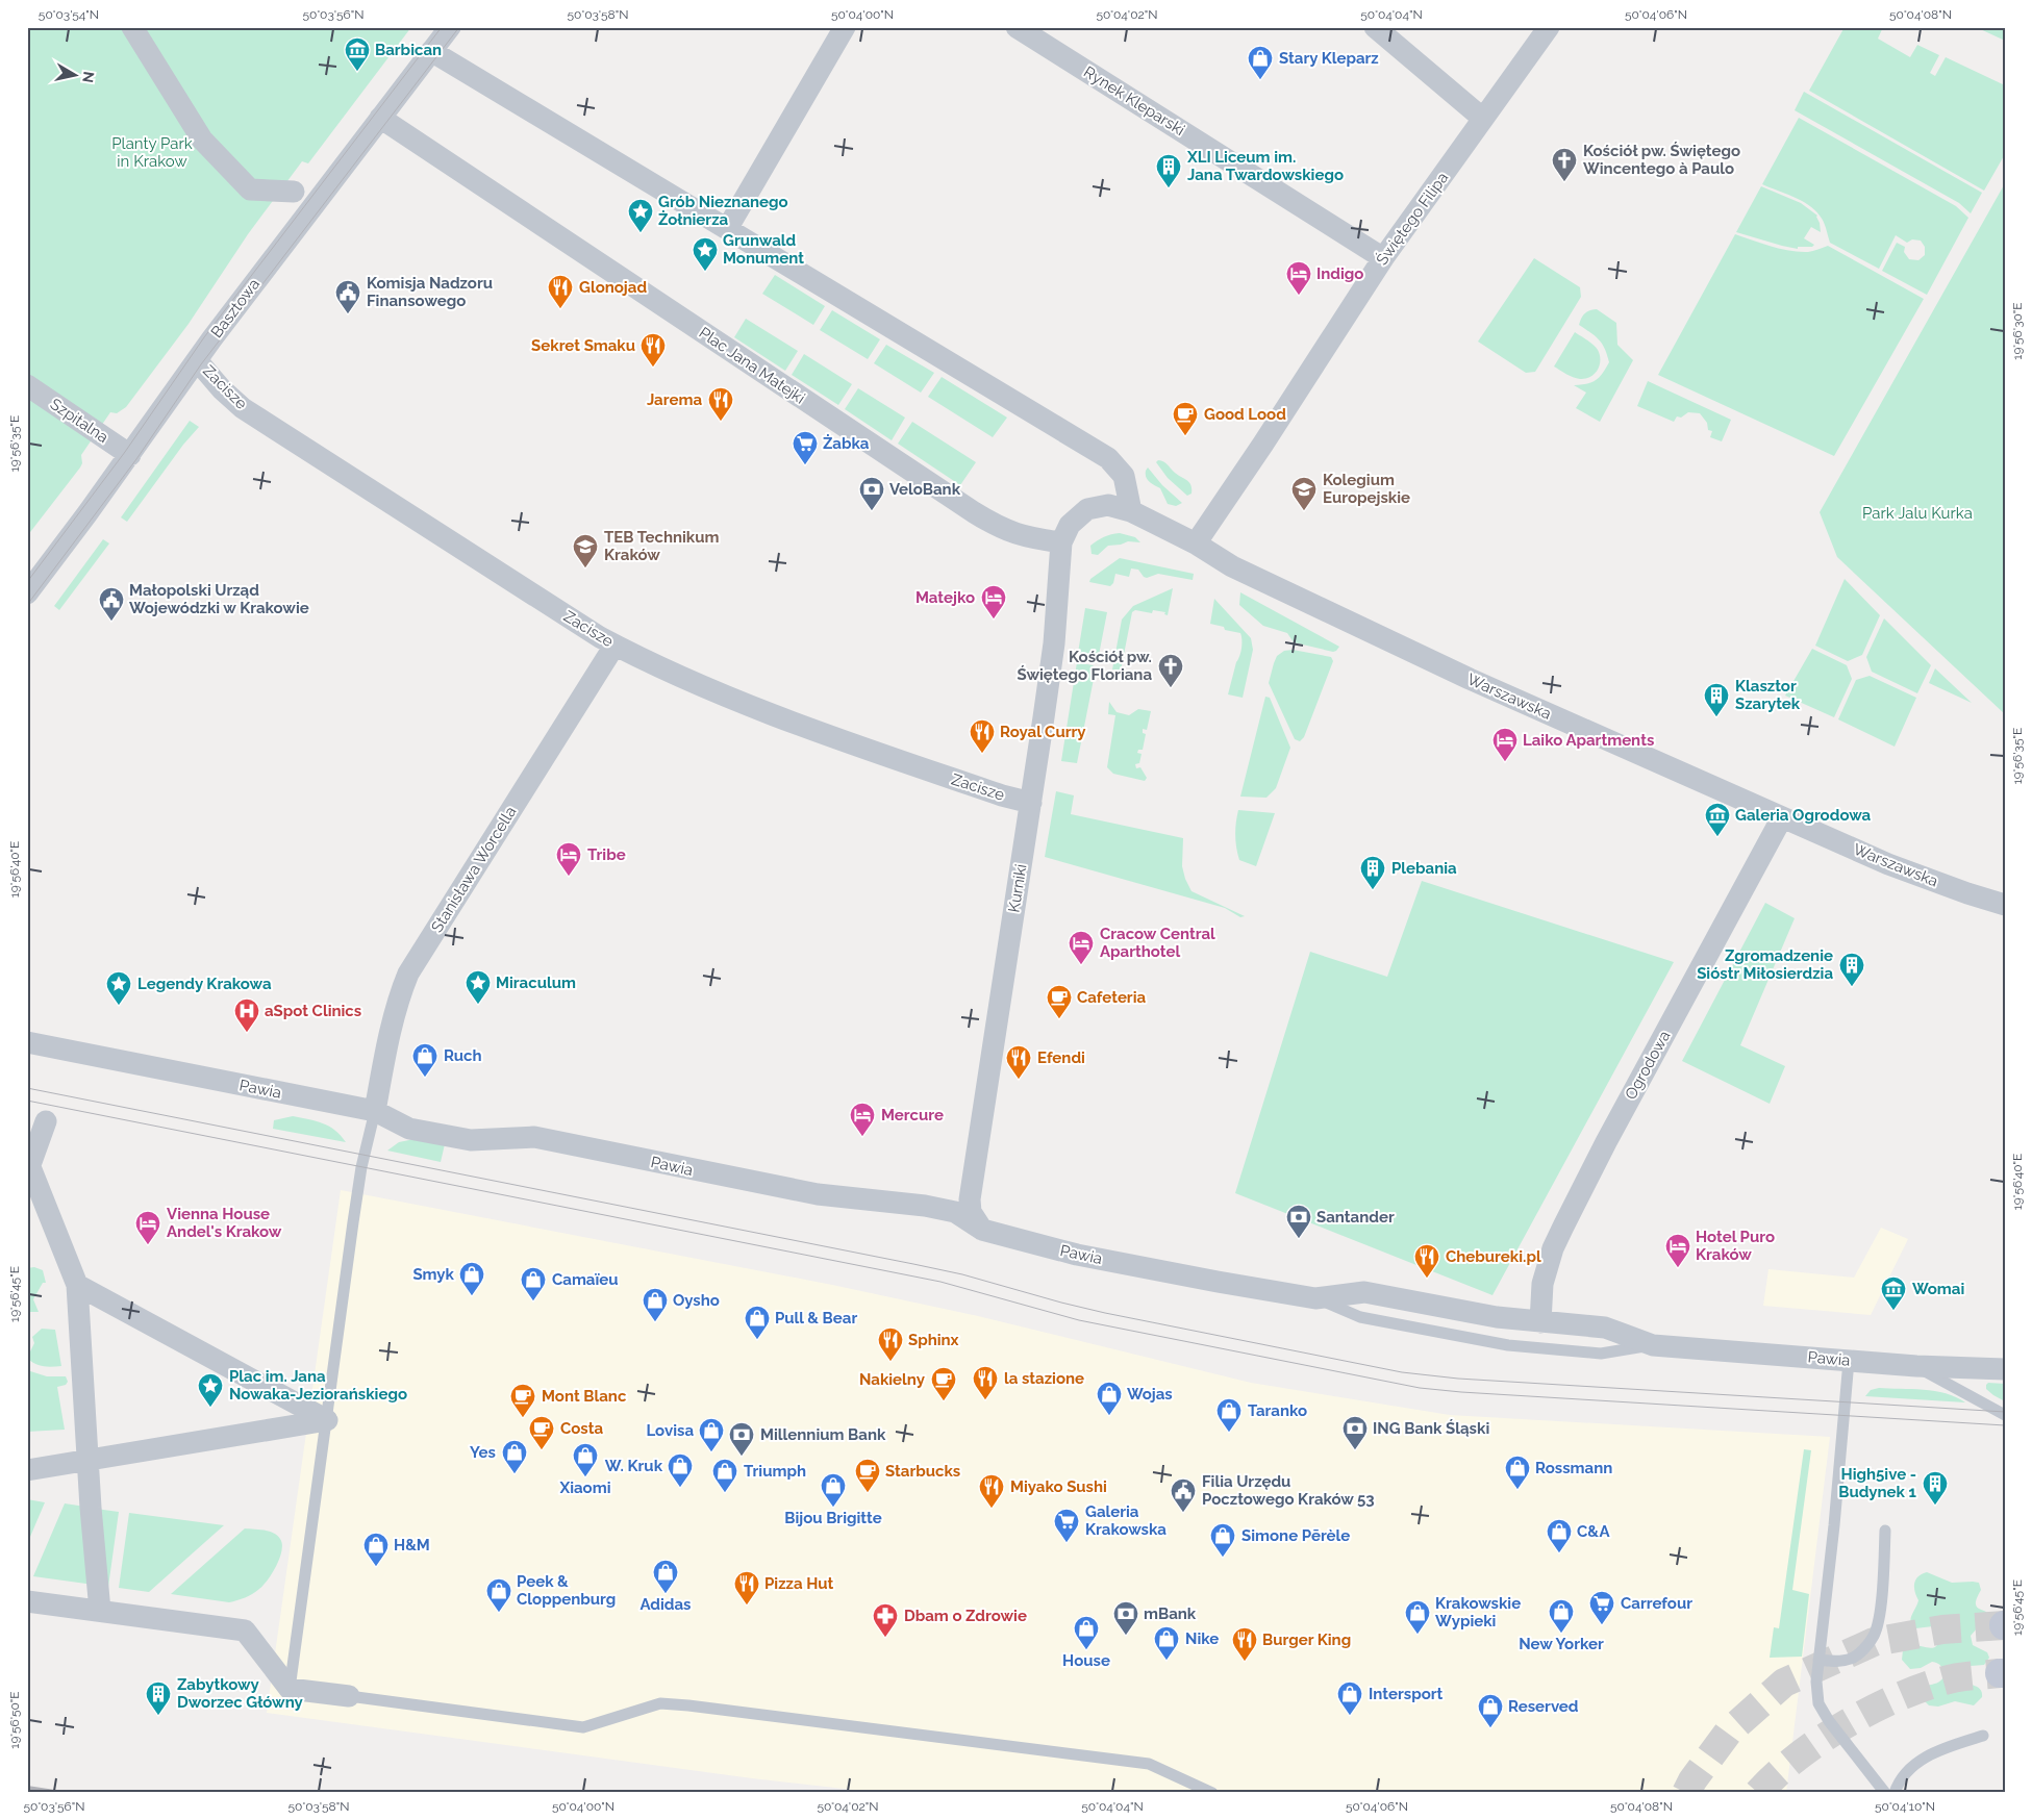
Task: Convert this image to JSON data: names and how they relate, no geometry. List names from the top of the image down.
{
  "streets": {
    "street": [
      "Rynek Kleparski",
      "Świętego Filipa",
      "Basztowa",
      "Plac Jana Matejki",
      "Zacisze",
      "Szpitalna",
      "Warszawska",
      "Stanisława Worcella",
      "Kurniki",
      "Ogrodowa",
      "Pawia"
    ]
  },
  "crossings": [
    ["Rynek Kleparski", "Świętego Filipa"],
    ["Świętego Filipa", "Warszawska"],
    ["Basztowa", "Plac Jana Matejki"],
    ["Basztowa", "Zacisze"],
    ["Basztowa", "Szpitalna"],
    ["Plac Jana Matejki", "Kurniki"],
    ["Zacisze", "Stanisława Worcella"],
    ["Zacisze", "Kurniki"],
    ["Warszawska", "Ogrodowa"],
    ["Stanisława Worcella", "Pawia"],
    ["Kurniki", "Pawia"],
    ["Ogrodowa", "Pawia"]
  ],
  "parks": ["Planty Park in Krakow", "Park Jalu Kurka"],
  "places": {
    "museum": ["Barbican", "Galeria Ogrodowa", "Womai"],
    "shop": [
      "Stary Kleparz",
      "Ruch",
      "Smyk",
      "Camaïeu",
      "Oysho",
      "Pull & Bear",
      "Wojas",
      "Taranko",
      "Lovisa",
      "Yes",
      "Xiaomi",
      "W. Kruk",
      "Rossmann",
      "Triumph",
      "Bijou Brigitte",
      "C&A",
      "Simone Pērèle",
      "H&M",
      "Adidas",
      "Peek & Cloppenburg",
      "New Yorker",
      "Krakowskie Wypieki",
      "House",
      "Nike",
      "Intersport",
      "Reserved"
    ],
    "church": ["Kościół pw. Świętego Wincentego à Paulo", "Kościół pw. Świętego Floriana"],
    "building": [
      "XLI Liceum im. Jana Twardowskiego",
      "Klasztor Szarytek",
      "Plebania",
      "Zgromadzenie Sióstr Miłosierdzia",
      "High5ive - Budynek 1",
      "Zabytkowy Dworzec Główny"
    ],
    "place": [
      "Grób Nieznanego Żołnierza",
      "Grunwald Monument",
      "Miraculum",
      "Legendy Krakowa",
      "Plac im. Jana Nowaka-Jeziorańskiego"
    ],
    "hotel": [
      "Indigo",
      "Matejko",
      "Laiko Apartments",
      "Tribe",
      "Cracow Central Aparthotel",
      "Mercure",
      "Vienna House Andel's Krakow",
      "Hotel Puro Kraków"
    ],
    "restaurant": [
      "Glonojad",
      "Sekret Smaku",
      "Jarema",
      "Royal Curry",
      "Efendi",
      "Chebureki.pl",
      "Sphinx",
      "la stazione",
      "Miyako Sushi",
      "Pizza Hut",
      "Burger King"
    ],
    "public building": ["Komisja Nadzoru Finansowego", "Małopolski Urząd Wojewódzki w Krakowie", "Filia Urzędu Pocztowego Kraków 53"],
    "cafe": [
      "Good Lood",
      "Cafeteria",
      "Nakielny",
      "Mont Blanc",
      "Costa",
      "Starbucks"
    ],
    "supermarket": ["Żabka", "Galeria Krakowska", "Carrefour"],
    "bank": [
      "VeloBank",
      "Santander",
      "ING Bank Śląski",
      "Millennium Bank",
      "mBank"
    ],
    "school or university": ["Kolegium Europejskie", "TEB Technikum Kraków"],
    "hospital": ["aSpot Clinics"],
    "pharmacy": ["Dbam o Zdrowie"]
  },
  "north": "right",
  "coordinates": [
    "50°03'54\"N",
    "50°03'56\"N",
    "50°03'58\"N",
    "50°04'00\"N",
    "50°04'02\"N",
    "50°04'04\"N",
    "50°04'06\"N",
    "50°04'08\"N",
    "19°56'30\"E",
    "19°56'35\"E",
    "19°56'40\"E",
    "19°56'45\"E",
    "19°56'50\"E",
    "50°04'10\"N"
  ]
}
